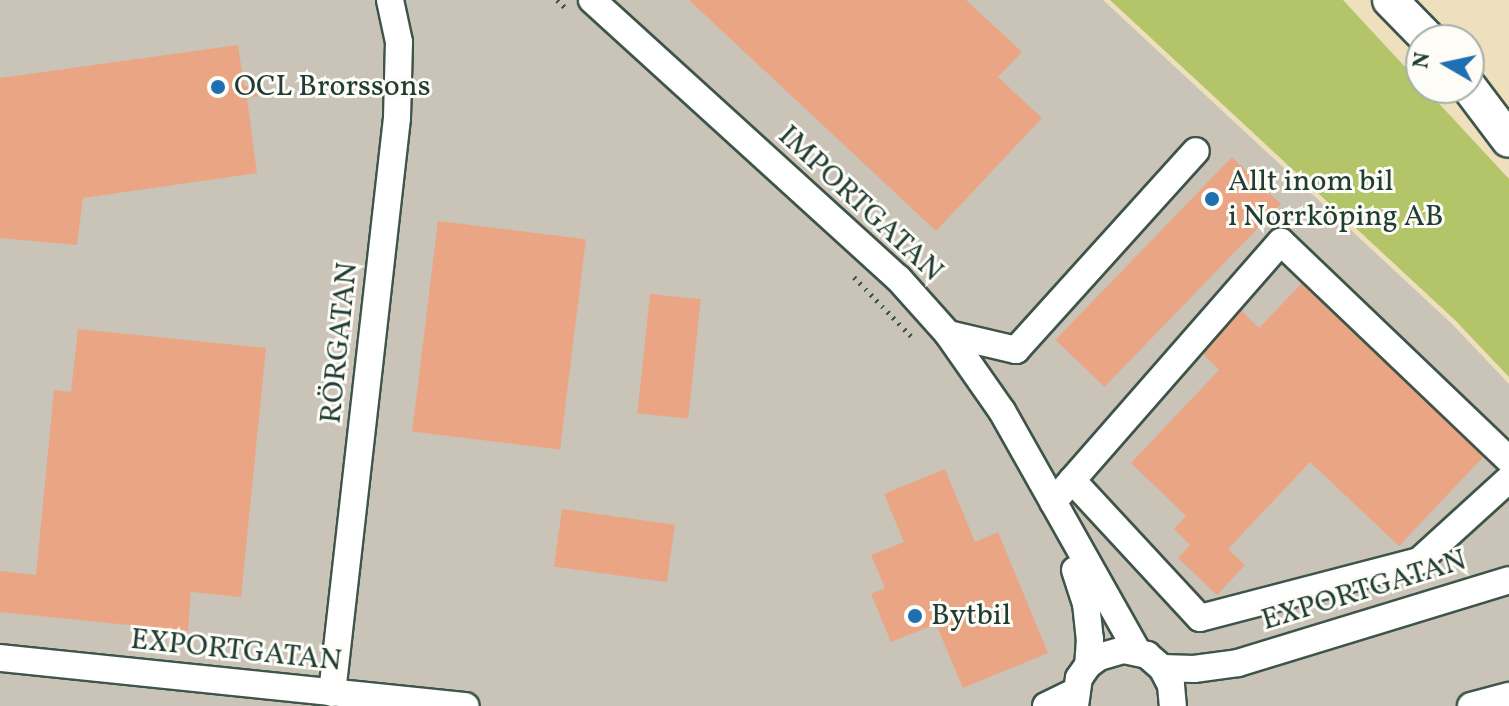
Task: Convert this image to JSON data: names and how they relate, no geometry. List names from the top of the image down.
{
  "streets": {
    "street": ["IMPORTGATAN", "RÖRGATAN", "EXPORTGATAN"]
  },
  "crossings": [
    ["RÖRGATAN", "EXPORTGATAN"]
  ],
  "places": ["OCL Brorssons", "Allt inom bil i Norrköping AB", "Bytbil"],
  "north": "left"
}
